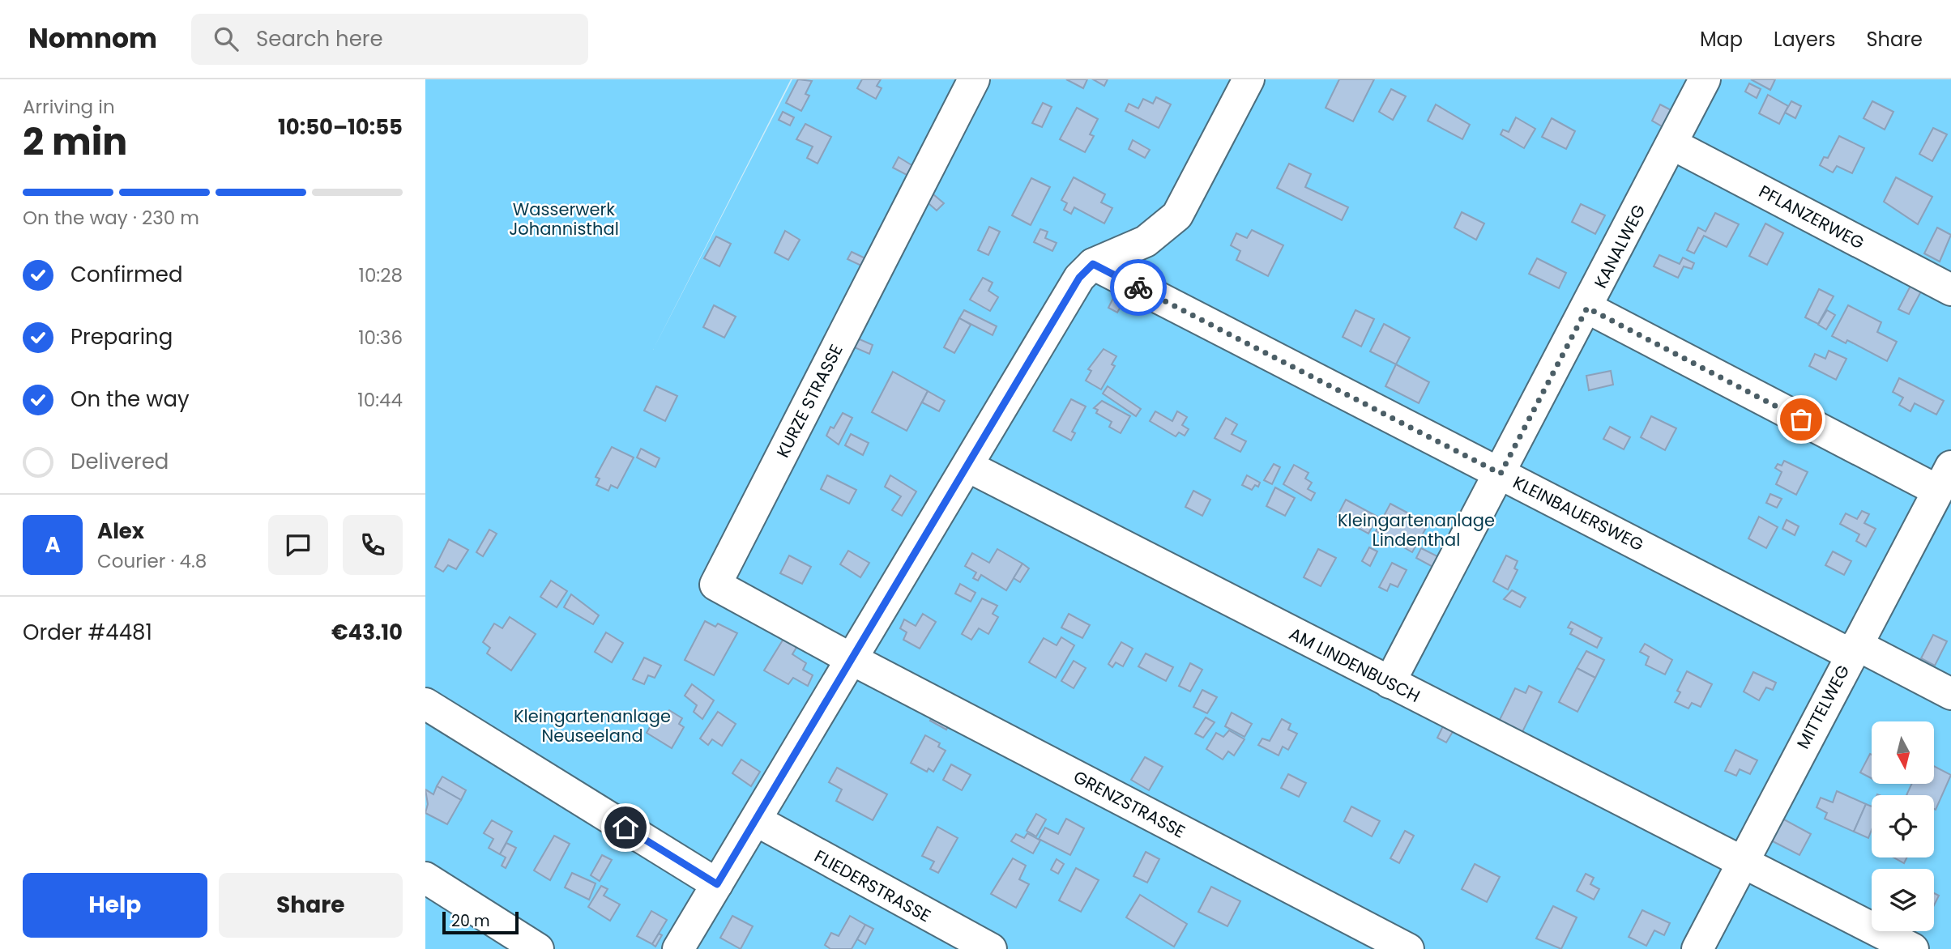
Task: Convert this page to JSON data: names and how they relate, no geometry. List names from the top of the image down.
{
  "streets": {
    "lane": [
      "PFLANZERWEG",
      "KANALWEG",
      "KURZE STRASSE",
      "KLEINBAUERSWEG",
      "AM LINDENBUSCH",
      "MITTELWEG",
      "GRENZSTRASSE",
      "FLIEDERSTRASSE"
    ]
  },
  "crossings": [
    ["PFLANZERWEG", "KANALWEG"],
    ["KANALWEG", "KLEINBAUERSWEG"],
    ["KANALWEG", "AM LINDENBUSCH"],
    ["KURZE STRASSE", "GRENZSTRASSE"],
    ["KLEINBAUERSWEG", "MITTELWEG"],
    ["AM LINDENBUSCH", "MITTELWEG"]
  ],
  "parks": ["Wasserwerk Johannisthal", "Kleingartenanlage Lindenthal", "Kleingartenanlage Neuseeland"],
  "scale_bar": "20 m",
  "north": "bottom",
  "page": {
    "header": "Nomnom",
    "search": "Search here",
    "nav": ["Map", "Layers", "Share"],
    "heading": ["2 min", "Arriving in", "10:50–10:55"],
    "panel": [
      "Alex",
      "Courier · 4.8",
      "Order #4481",
      "€43.10"
    ],
    "bar": "On the way · 230 m",
    "list": [
      ["Confirmed", "10:28"],
      ["Preparing", "10:36"],
      ["On the way", "10:44"],
      "Delivered"
    ],
    "round": "A",
    "buttons": ["Help", "Share"],
    "scale": "20 m"
  }
}
